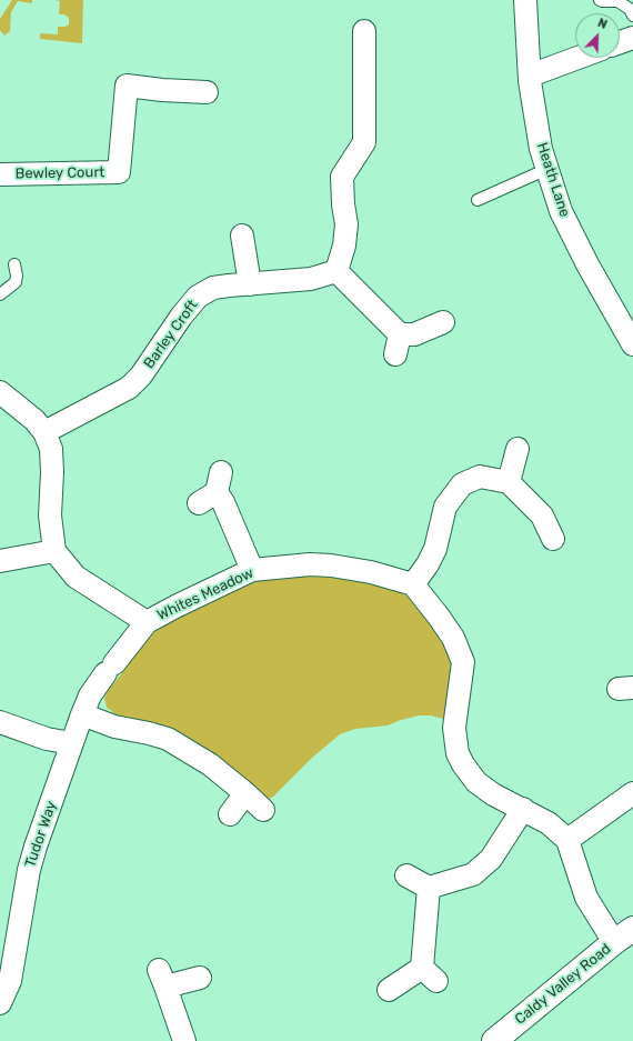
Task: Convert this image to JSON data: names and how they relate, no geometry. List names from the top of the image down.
{
  "streets": {
    "street": [
      "Bewley Court",
      "Heath Lane",
      "Barley Croft",
      "Whites Meadow",
      "Tudor Way",
      "Caldy Valley Road"
    ]
  },
  "crossings": [
    ["Whites Meadow", "Tudor Way"]
  ],
  "north": "top right"
}
